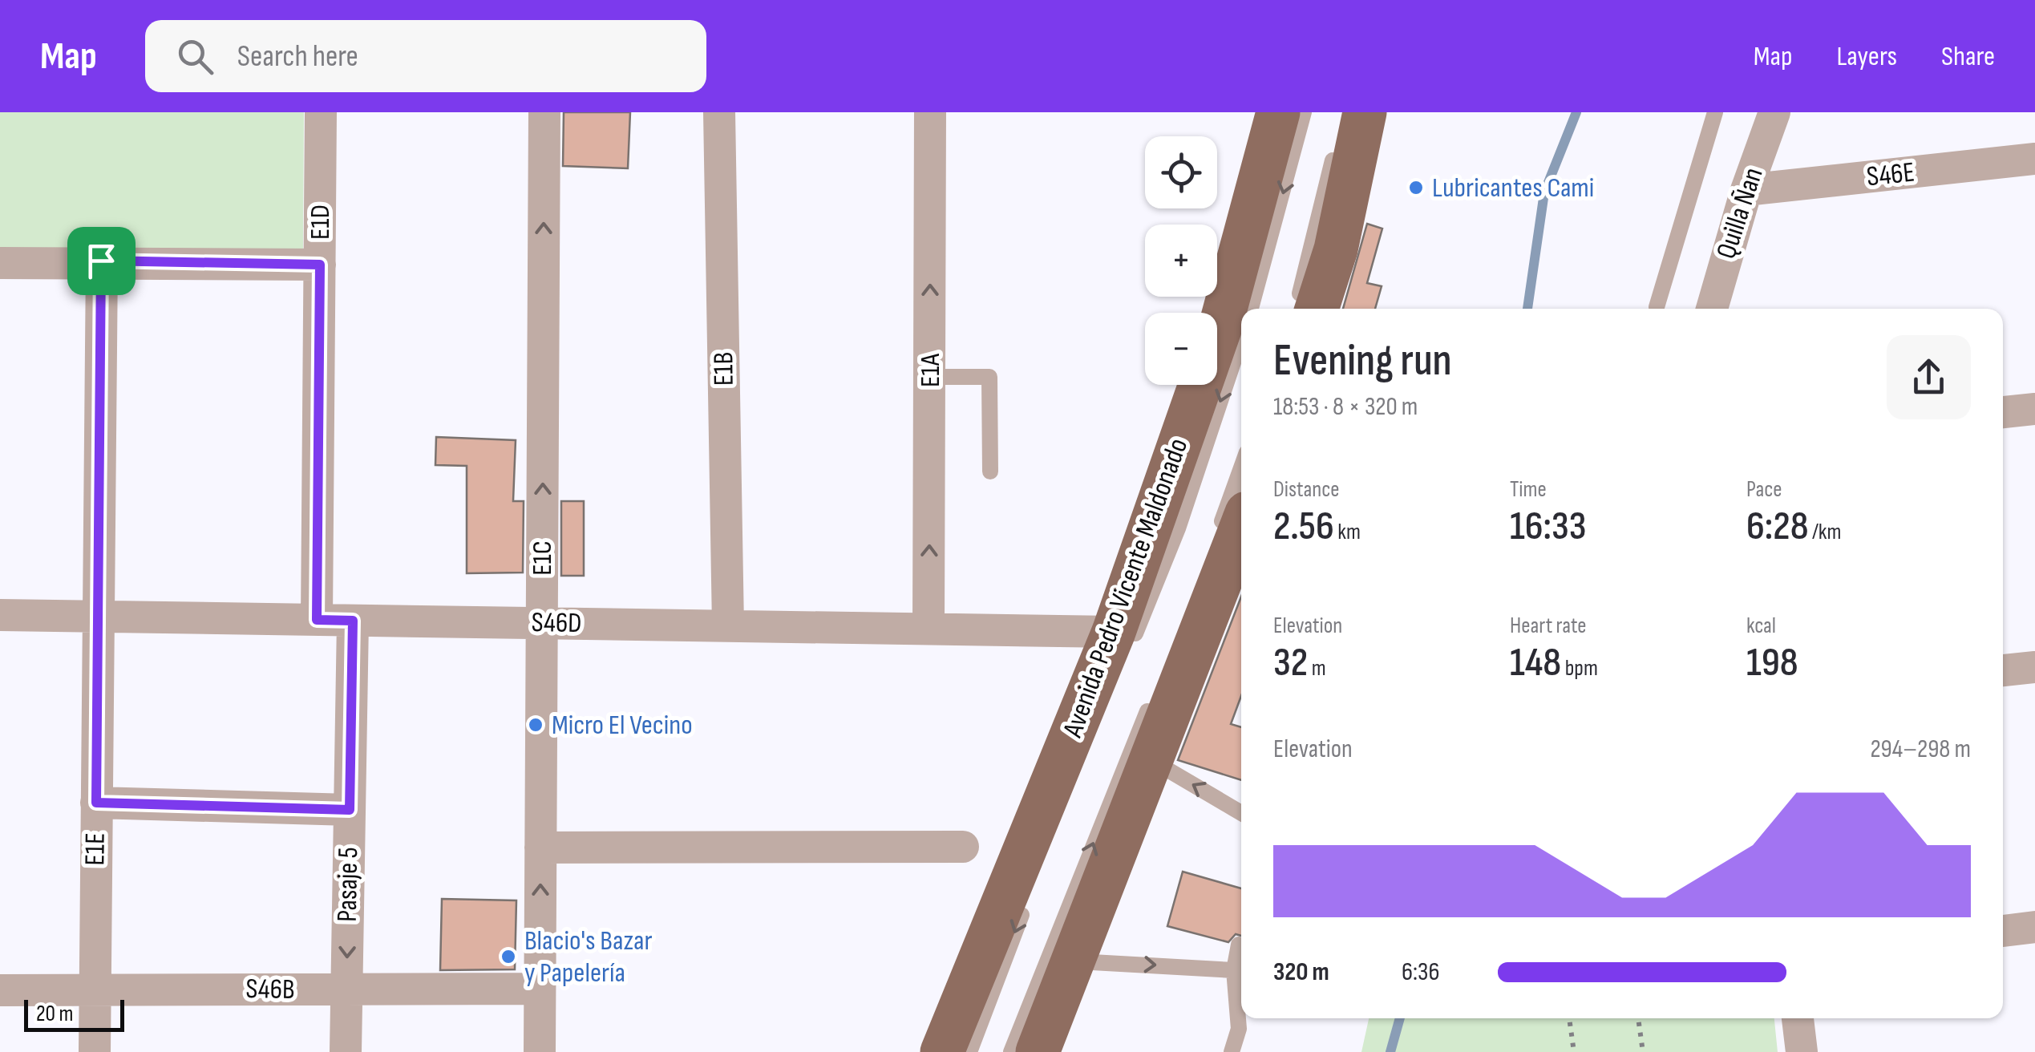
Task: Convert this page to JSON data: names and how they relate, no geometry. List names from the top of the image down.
{
  "streets": {
    "main road": ["Avenida Pedro Vicente Maldonado"],
    "street": [
      "S46E",
      "Quilla Ñan",
      "E1D",
      "E1B",
      "E1A",
      "E1C",
      "S46D",
      "E1E",
      "Pasaje 5",
      "S46B"
    ]
  },
  "crossings": [
    ["S46E", "Quilla Ñan"],
    ["E1D", "S46D"],
    ["E1B", "S46D"],
    ["E1A", "S46D"],
    ["E1C", "S46D"],
    ["E1C", "S46B"],
    ["Avenida Pedro Vicente Maldonado", "S46D"],
    ["S46D", "E1E"],
    ["S46D", "Pasaje 5"],
    ["E1E", "S46B"],
    ["Pasaje 5", "S46B"]
  ],
  "one_way": ["E1A", "E1C", "Pasaje 5"],
  "places": ["Lubricantes Cami", "Micro El Vecino", "Blacio's Bazar y Papelería"],
  "scale_bar": "20 m",
  "page": {
    "header": "Map",
    "search": "Search here",
    "nav": ["Map", "Layers", "Share"],
    "map_buttons": ["+", "−"],
    "heading": ["Evening run", "18:53 · 8 × 320 m"],
    "stats": [
      ["Distance", "2.56 km"],
      ["Time", "16:33"],
      ["Pace", "6:28 /km"],
      ["Elevation", "32 m"],
      ["Heart rate", "148 bpm"],
      ["kcal", "198"]
    ],
    "chart": ["Elevation", "294–298 m"],
    "list": [
      {
        "name": "320 m",
        "note": "6:36"
      }
    ],
    "scale": "20 m"
  }
}
